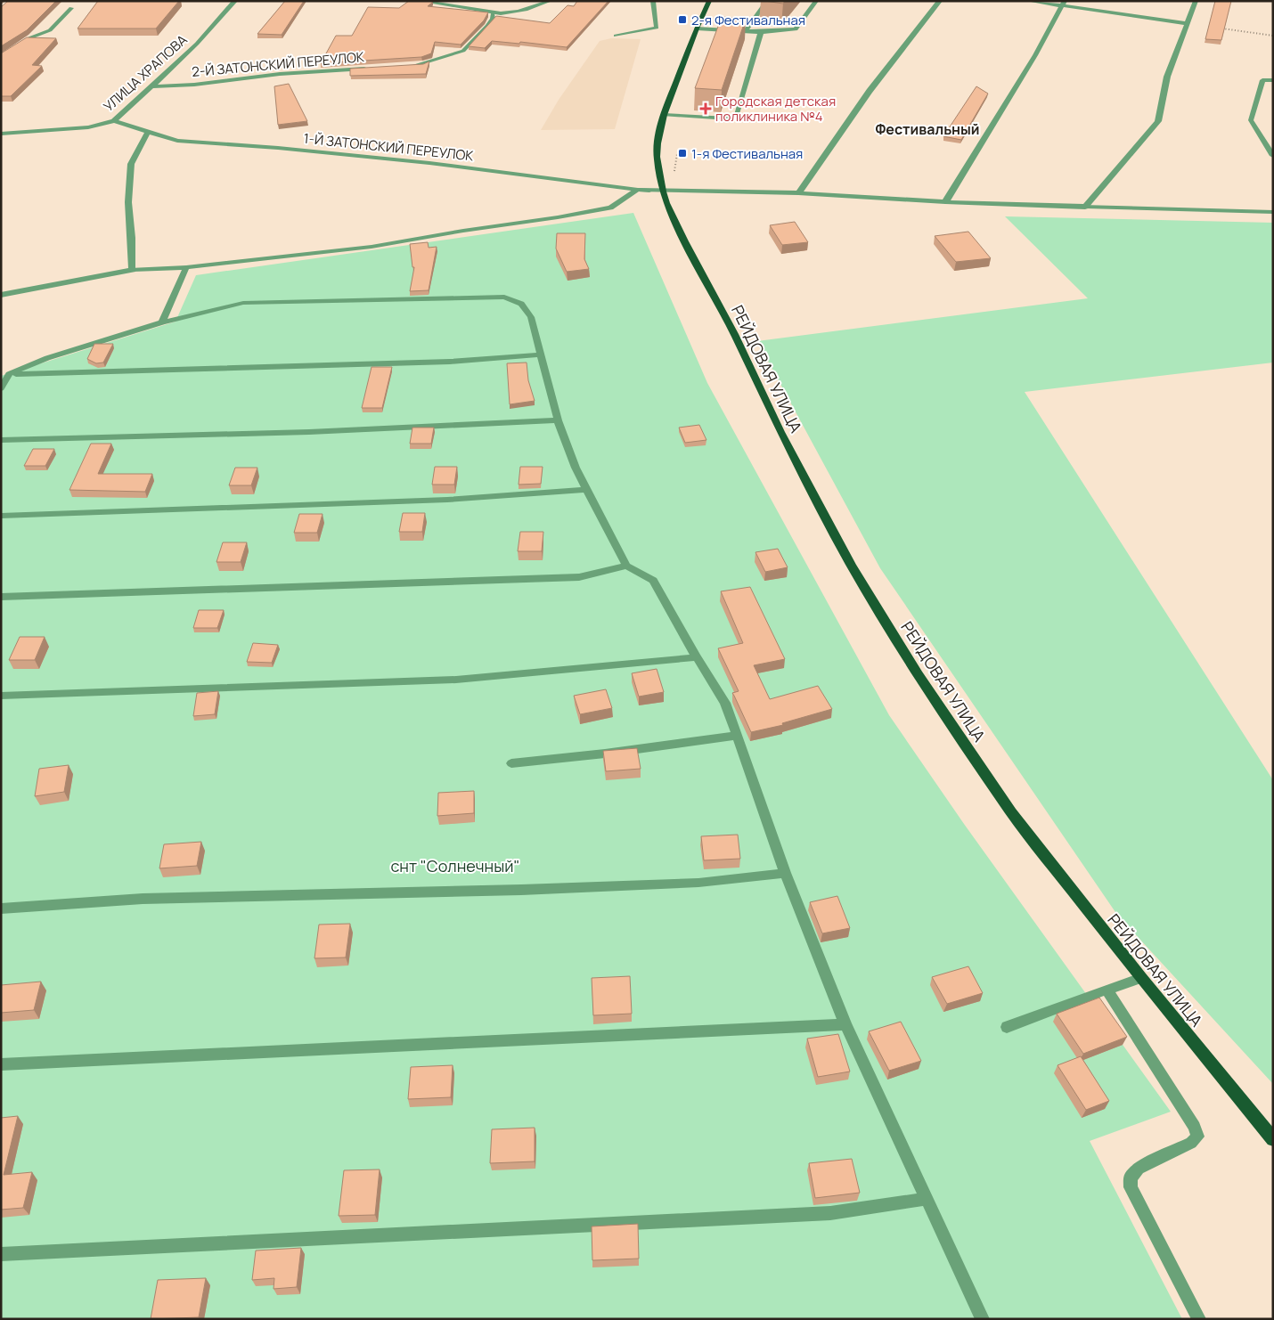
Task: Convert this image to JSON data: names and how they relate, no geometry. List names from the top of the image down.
{
  "streets": {
    "main road": ["РЕЙДОВАЯ УЛИЦА"],
    "street": ["2-Й ЗАТОНСКИЙ ПЕРЕУЛОК", "УЛИЦА ХРАПОВА", "1-Й ЗАТОНСКИЙ ПЕРЕУЛОК"]
  },
  "crossings": [
    ["2-Й ЗАТОНСКИЙ ПЕРЕУЛОК", "УЛИЦА ХРАПОВА"],
    ["УЛИЦА ХРАПОВА", "1-Й ЗАТОНСКИЙ ПЕРЕУЛОК"]
  ],
  "districts": ["Фестивальный"],
  "parks": ["снт \"Солнечный\""],
  "places": {
    "transit": ["2-я Фестивальная", "1-я Фестивальная"],
    "health": ["Городская детская поликлиника №4"]
  }
}
